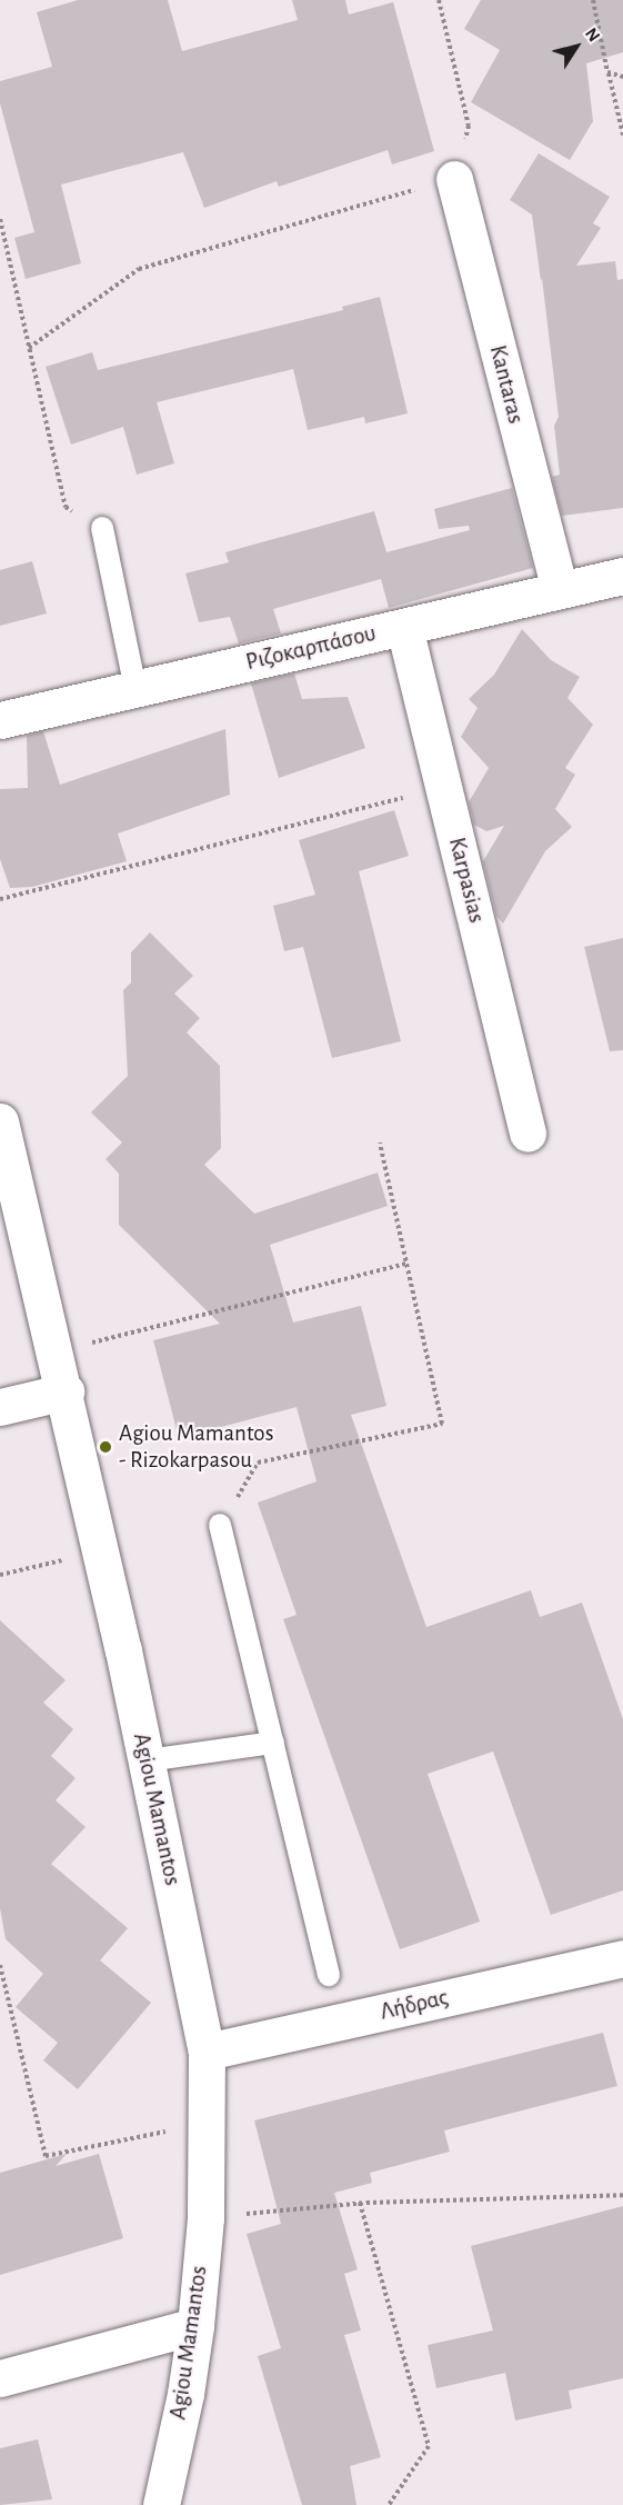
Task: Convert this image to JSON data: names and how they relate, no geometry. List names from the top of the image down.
{
  "streets": {
    "street": [
      "Kantaras",
      "Ριζοκαρπάσου",
      "Karpasias",
      "Agiou Mamantos",
      "Λήδρας"
    ]
  },
  "crossings": [
    ["Kantaras", "Ριζοκαρπάσου"],
    ["Ριζοκαρπάσου", "Karpasias"],
    ["Agiou Mamantos", "Λήδρας"]
  ],
  "places": ["Agiou Mamantos - Rizokarpasou"],
  "north": "top right"
}
